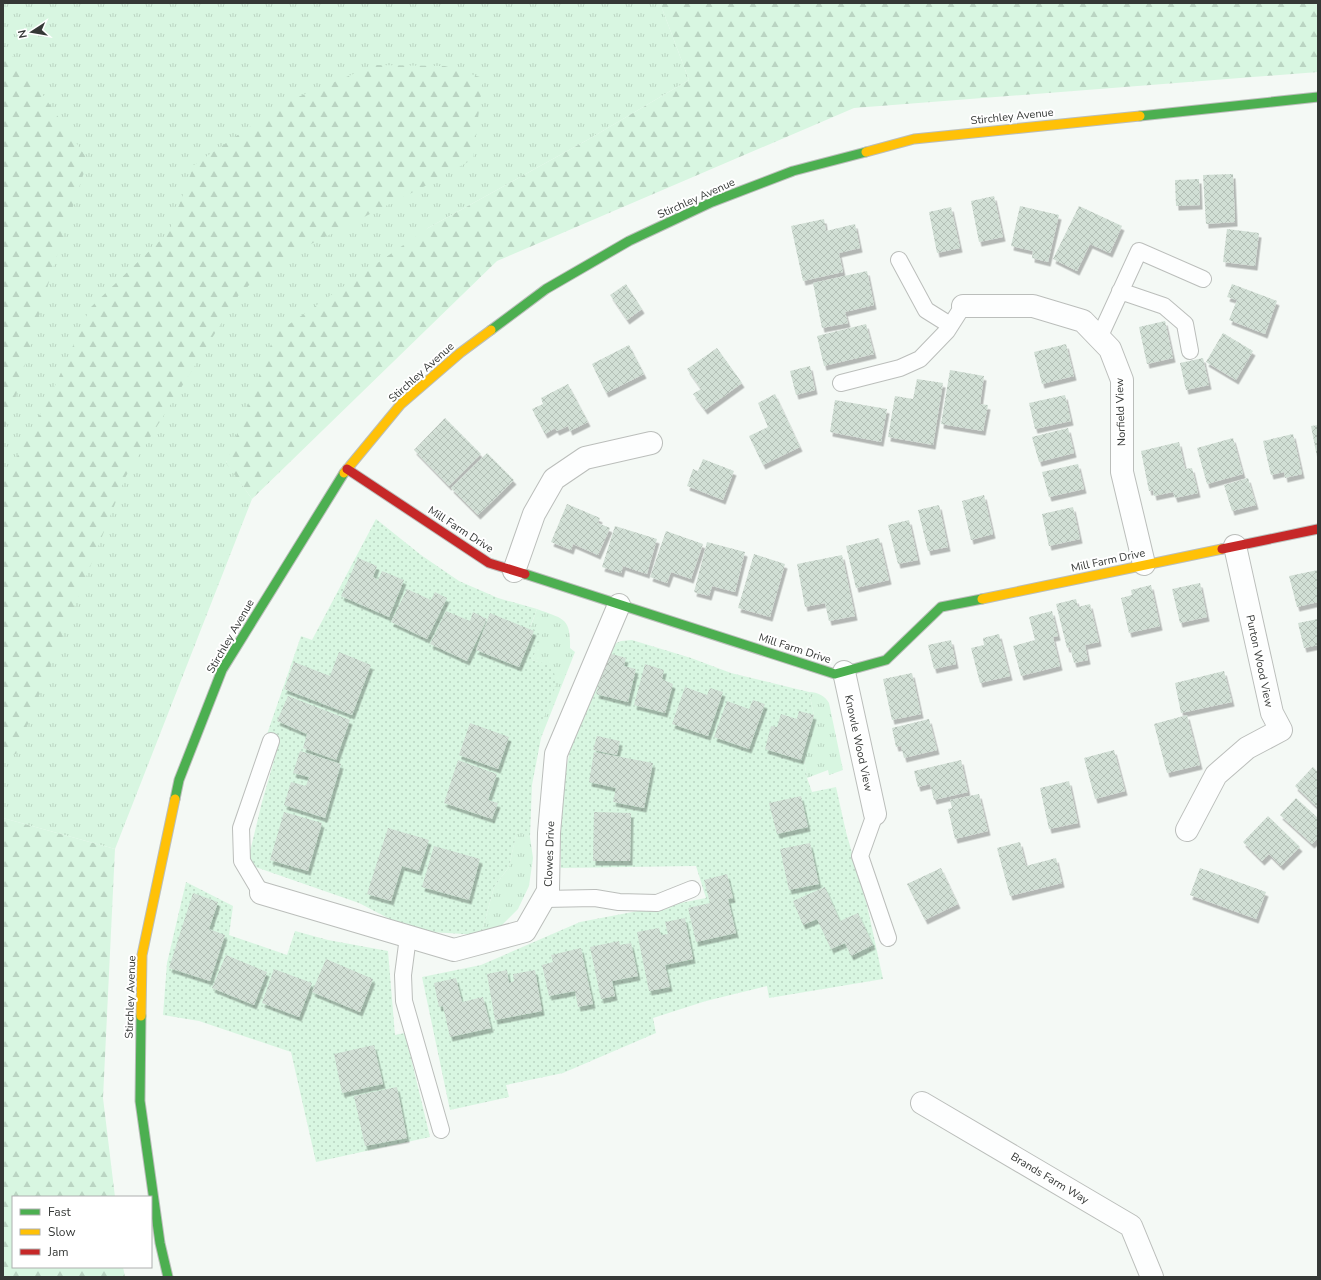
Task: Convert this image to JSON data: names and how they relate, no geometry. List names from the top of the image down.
{
  "streets": {
    "street": [
      "Stirchley Avenue",
      "Norfield View",
      "Mill Farm Drive",
      "Purton Wood View",
      "Knowle Wood View",
      "Clowes Drive",
      "Brands Farm Way"
    ]
  },
  "crossings": [
    ["Stirchley Avenue", "Mill Farm Drive"],
    ["Norfield View", "Mill Farm Drive"],
    ["Mill Farm Drive", "Purton Wood View"],
    ["Mill Farm Drive", "Knowle Wood View"],
    ["Mill Farm Drive", "Clowes Drive"]
  ],
  "legend": ["Fast", "Slow", "Jam"],
  "north": "left"
}
